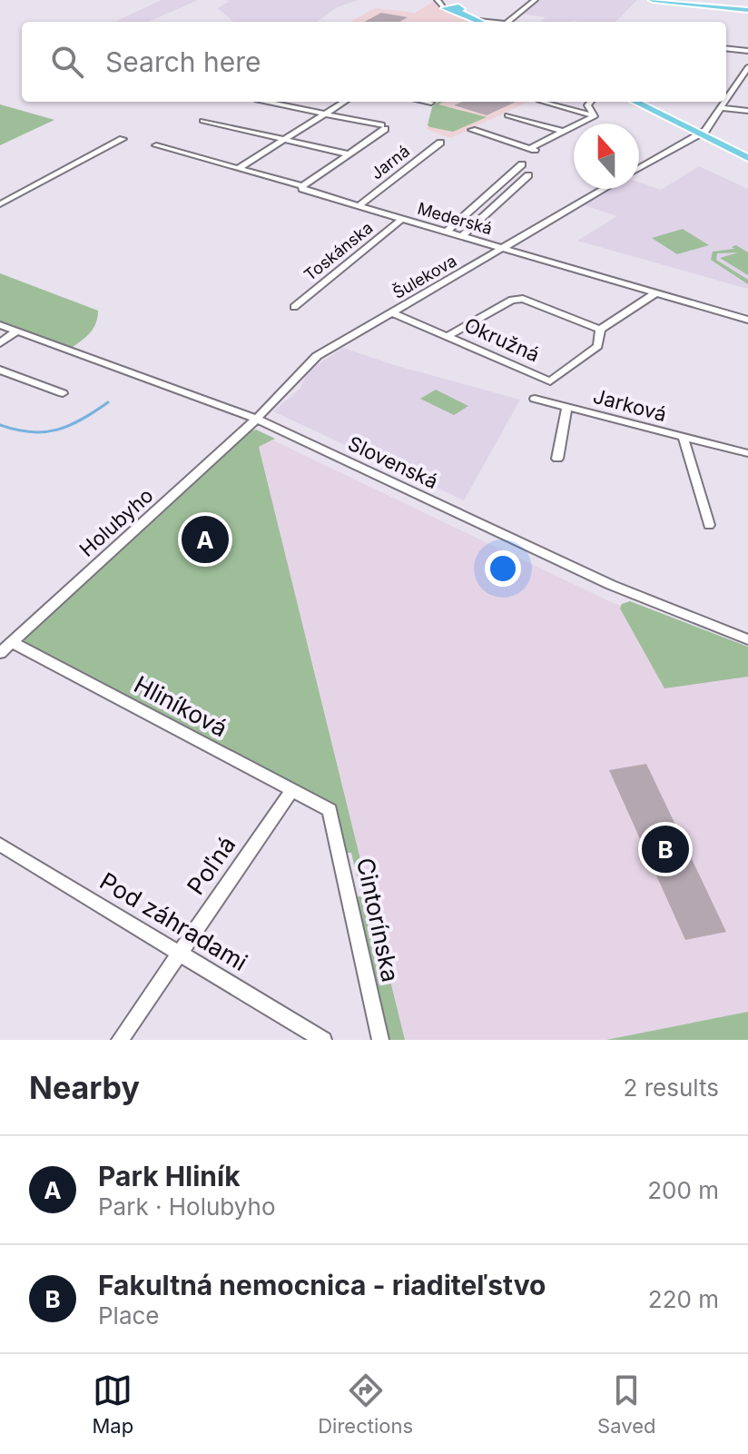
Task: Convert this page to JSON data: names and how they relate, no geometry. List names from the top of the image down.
{
  "streets": {
    "street": [
      "Jarná",
      "Mederská",
      "Toskánska",
      "Šulekova",
      "Okružná",
      "Jarková",
      "Slovenská",
      "Holubyho",
      "Hliníková",
      "Poľná",
      "Cintorínska",
      "Pod záhradami"
    ]
  },
  "crossings": [
    ["Jarná", "Mederská"],
    ["Mederská", "Toskánska"],
    ["Mederská", "Šulekova"],
    ["Mederská", "Okružná"],
    ["Šulekova", "Okružná"],
    ["Šulekova", "Slovenská"],
    ["Šulekova", "Holubyho"],
    ["Slovenská", "Holubyho"],
    ["Holubyho", "Hliníková"],
    ["Hliníková", "Poľná"],
    ["Hliníková", "Cintorínska"],
    ["Poľná", "Pod záhradami"]
  ],
  "north": "top",
  "page": {
    "search": "Search here",
    "pins": ["A", "B"],
    "heading": ["Nearby", "2 results"],
    "list": [
      {
        "mark": "A",
        "name": "Park Hliník",
        "note": "Park · Holubyho",
        "value": "200 m"
      },
      {
        "mark": "B",
        "name": "Fakultná nemocnica - riaditeľstvo",
        "note": "Place",
        "value": "220 m"
      }
    ],
    "nav": ["Map", "Directions", "Saved"]
  }
}
